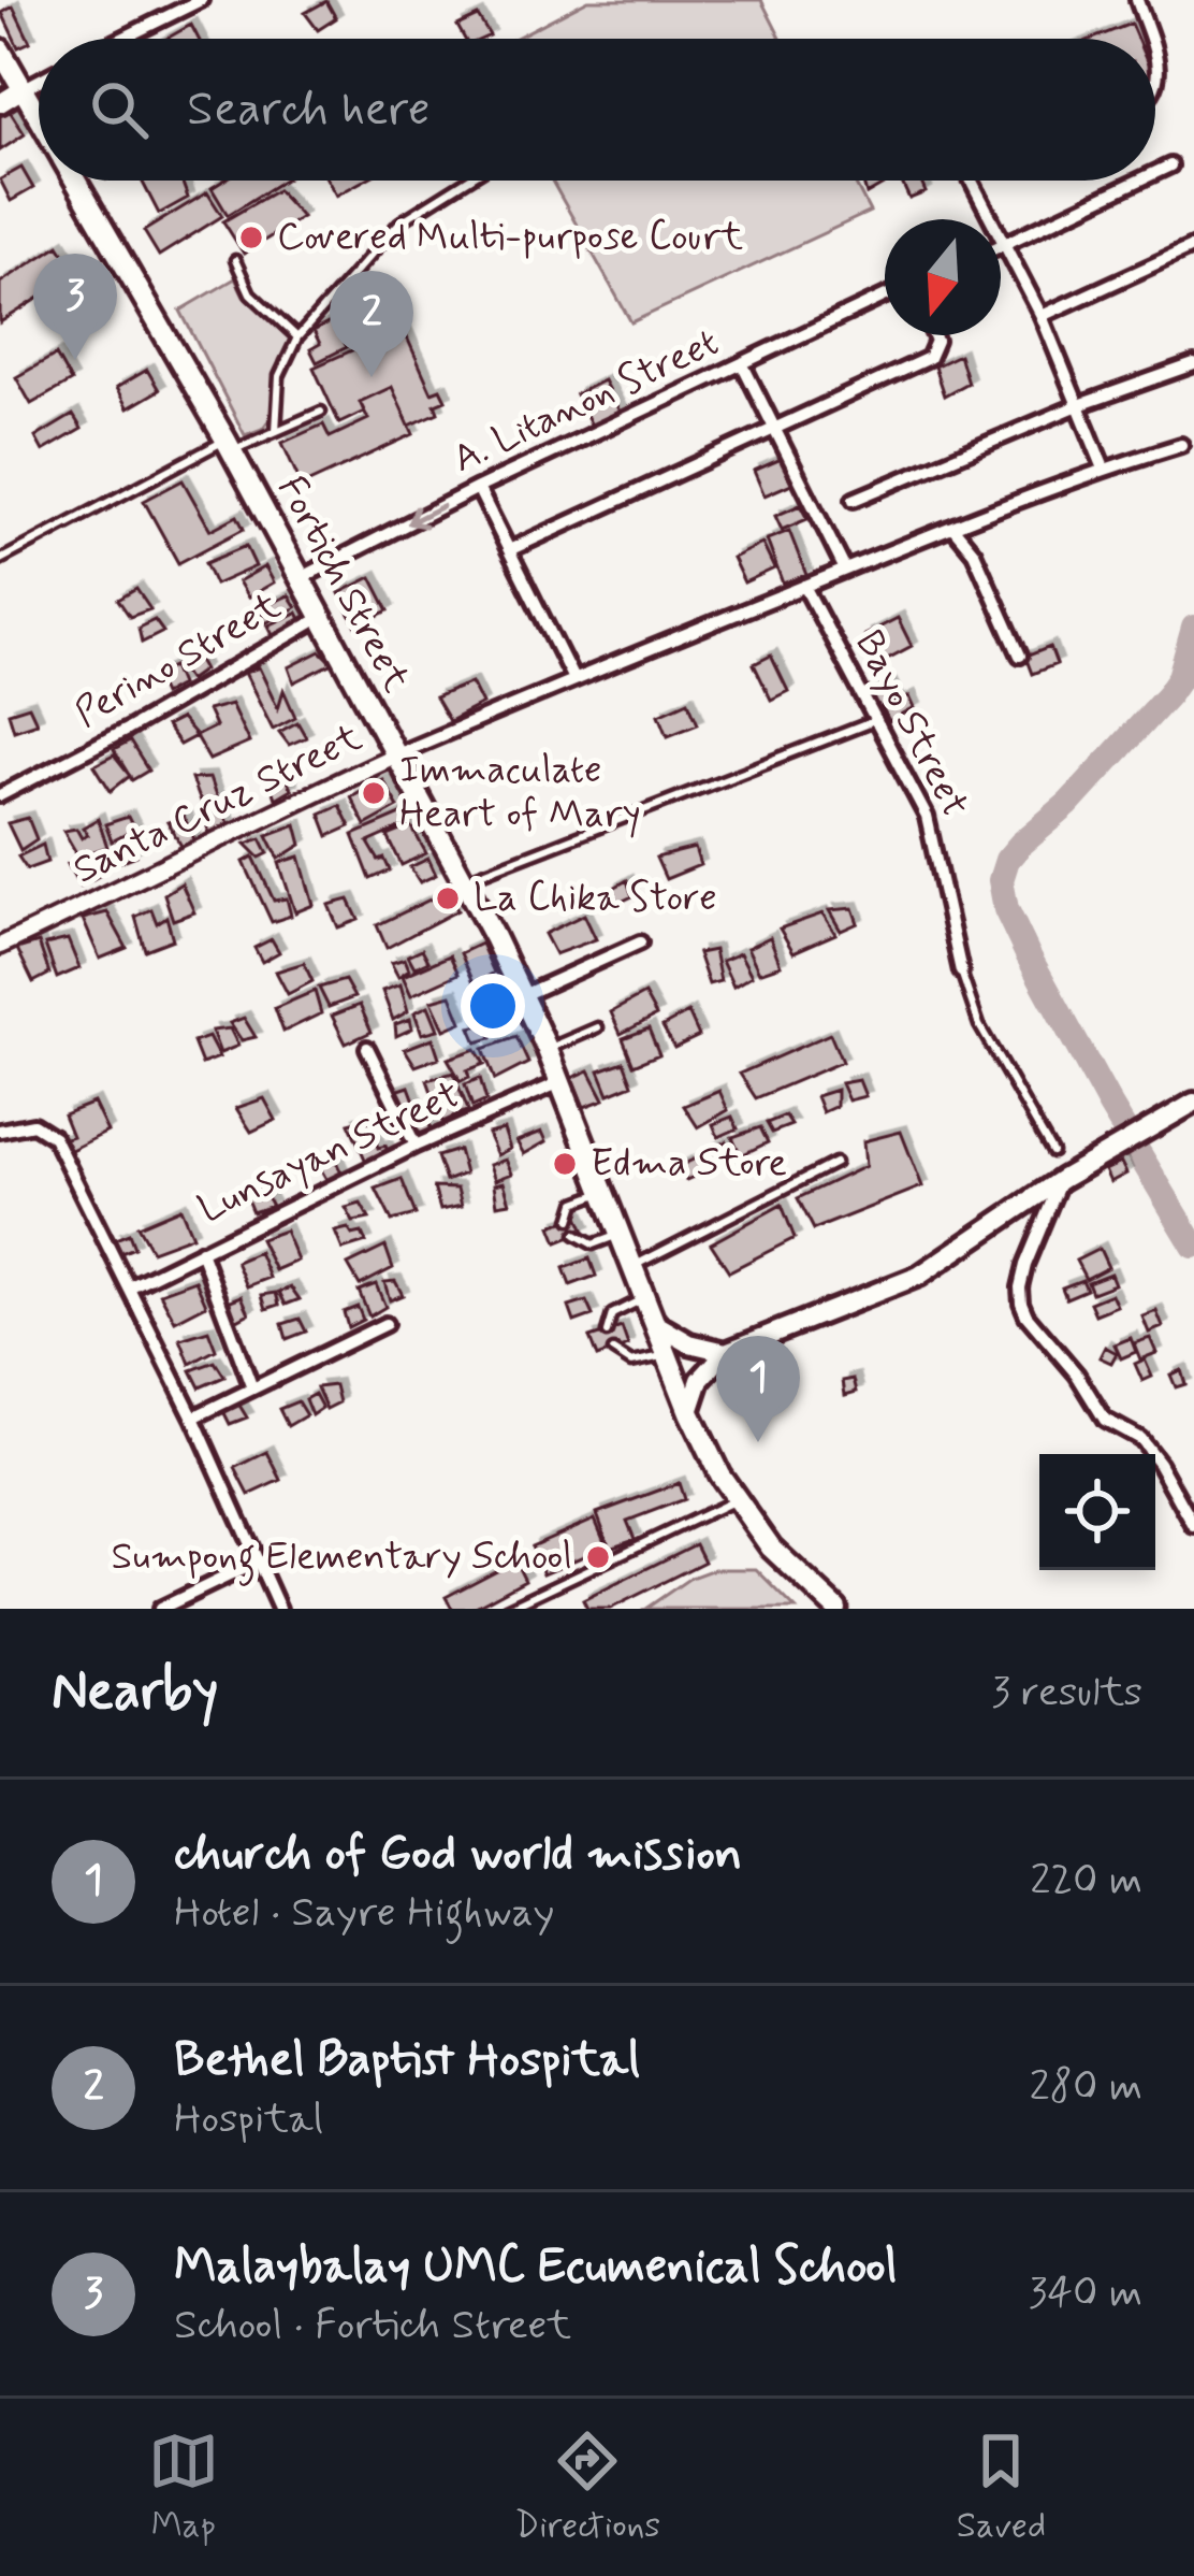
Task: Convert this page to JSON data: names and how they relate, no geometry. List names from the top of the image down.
{
  "streets": {
    "highway": ["Fortich Street"],
    "street": [
      "A. Litanon Street",
      "Perino Street",
      "Bayo Street",
      "Santa Cruz Street",
      "Lunsayan Street"
    ]
  },
  "crossings": [
    ["A. Litanon Street", "Fortich Street"],
    ["Fortich Street", "Perino Street"],
    ["Fortich Street", "Santa Cruz Street"],
    ["Fortich Street", "Lunsayan Street"]
  ],
  "places": [
    "Covered Multi-purpose Court",
    "Immaculate Heart of Mary",
    "La Chika Store",
    "Edma Store",
    "Sumpong Elementary School"
  ],
  "north": "bottom",
  "page": {
    "search": "Search here",
    "pins": ["3", "2", "1"],
    "heading": ["Nearby", "3 results"],
    "list": [
      {
        "mark": "1",
        "name": "church of God world mission",
        "note": "Hotel · Sayre Highway",
        "value": "220 m"
      },
      {
        "mark": "2",
        "name": "Bethel Baptist Hospital",
        "note": "Hospital",
        "value": "280 m"
      },
      {
        "mark": "3",
        "name": "Malaybalay UMC Ecumenical School",
        "note": "School · Fortich Street",
        "value": "340 m"
      }
    ],
    "nav": ["Map", "Directions", "Saved"]
  }
}
